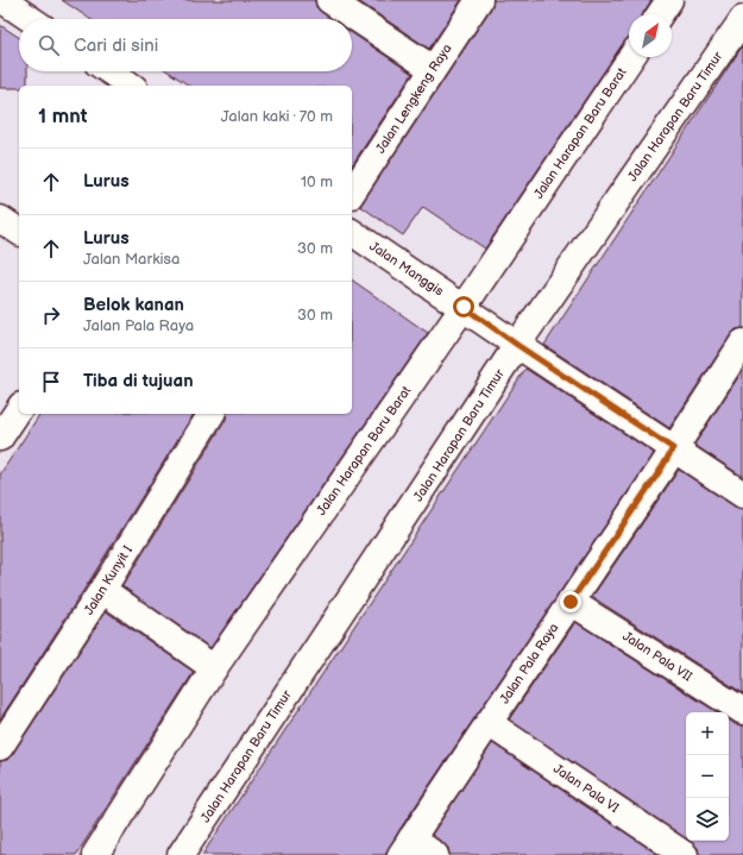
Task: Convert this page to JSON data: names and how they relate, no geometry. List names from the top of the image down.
{
  "streets": {
    "street": [
      "Jalan Lengkeng Raya",
      "Jalan Harapan Baru Timur",
      "Jalan Harapan Baru Barat",
      "Jalan Manggis",
      "Jalan Kunyit I",
      "Jalan Pala VII",
      "Jalan Pala Raya",
      "Jalan Pala VI"
    ]
  },
  "crossings": [
    ["Jalan Harapan Baru Timur", "Jalan Manggis"],
    ["Jalan Harapan Baru Barat", "Jalan Manggis"],
    ["Jalan Manggis", "Jalan Pala Raya"],
    ["Jalan Pala VII", "Jalan Pala Raya"],
    ["Jalan Pala Raya", "Jalan Pala VI"]
  ],
  "north": "top right",
  "page": {
    "search": "Cari di sini",
    "heading": ["1 mnt", "Jalan kaki · 70 m"],
    "list": [
      ["Lurus", "10 m"],
      ["Lurus", "Jalan Markisa", "30 m"],
      ["Belok kanan", "Jalan Pala Raya", "30 m"],
      "Tiba di tujuan"
    ],
    "map_buttons": ["+", "−"]
  }
}
